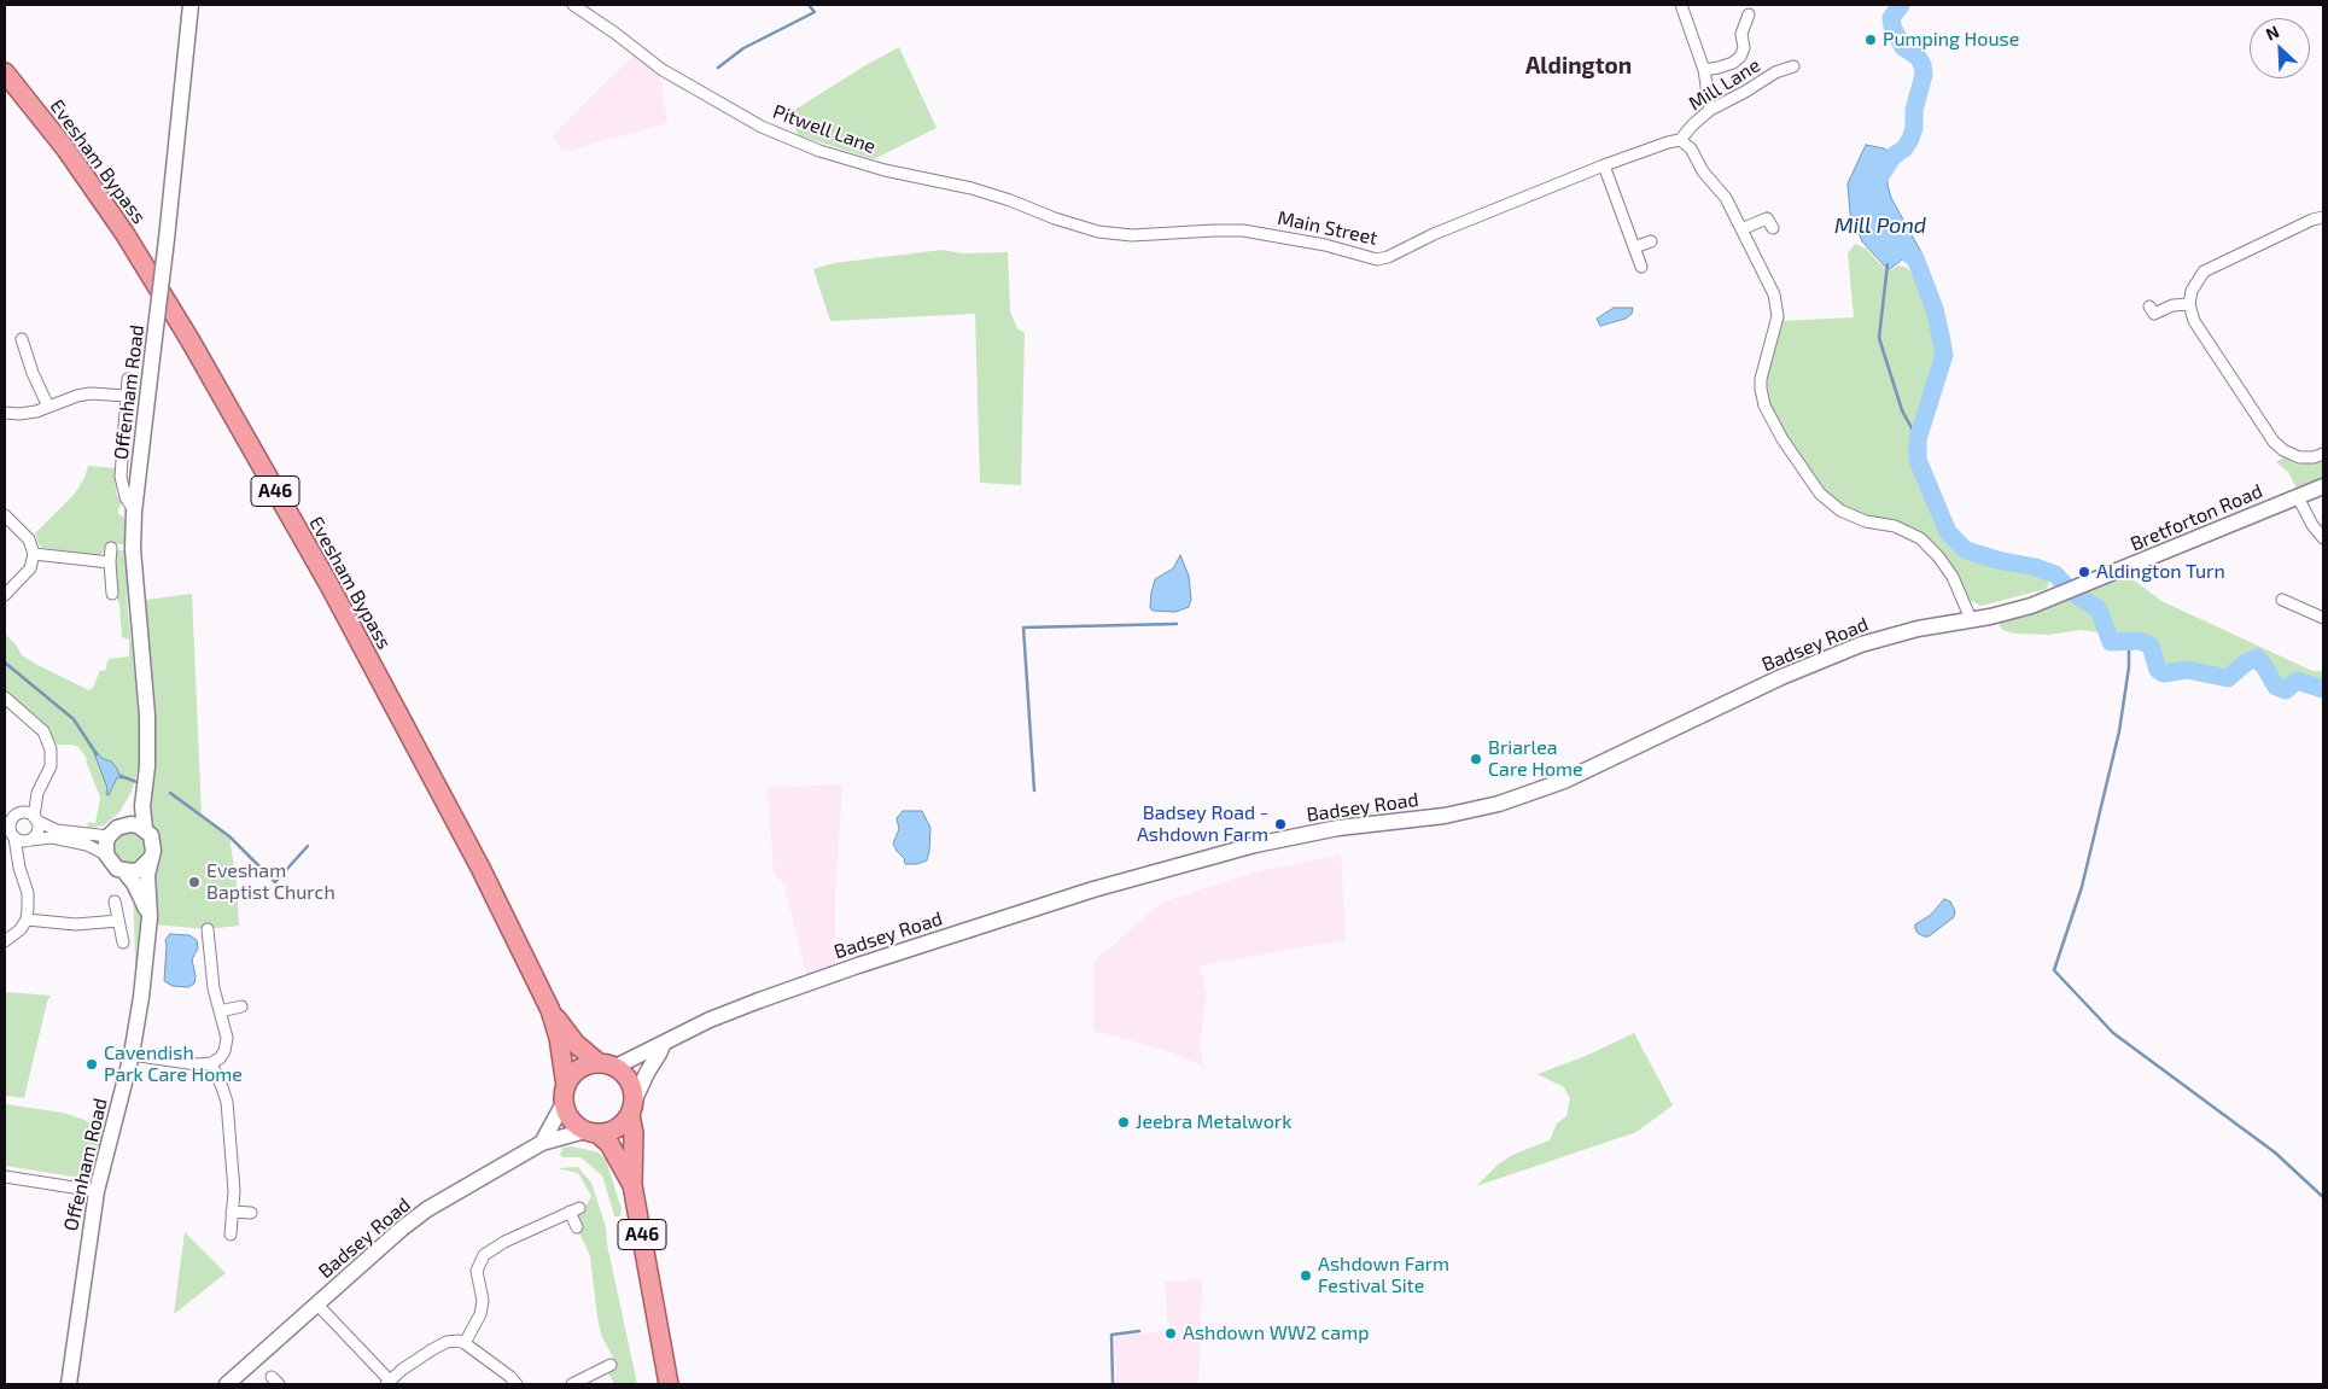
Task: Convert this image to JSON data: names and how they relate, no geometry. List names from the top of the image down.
{
  "streets": {
    "highway": ["Evesham Bypass", "A46"],
    "main road": ["Offenham Road", "Bretforton Road", "Badsey Road"],
    "street": ["Mill Lane", "Pitwell Lane", "Main Street"]
  },
  "crossings": [
    ["Mill Lane", "Main Street"],
    ["Pitwell Lane", "Main Street"],
    ["Evesham Bypass", "A46"],
    ["Evesham Bypass", "Badsey Road"],
    ["A46", "Badsey Road"],
    ["Bretforton Road", "Badsey Road"]
  ],
  "districts": ["Aldington"],
  "water": ["Mill Pond"],
  "places": [
    "Pumping House",
    "Aldington Turn",
    "Briarlea Care Home",
    "Badsey Road - Ashdown Farm",
    "Evesham Baptist Church",
    "Cavendish Park Care Home",
    "Jeebra Metalwork",
    "Ashdown Farm Festival Site",
    "Ashdown WW2 camp"
  ],
  "north": "top left"
}
